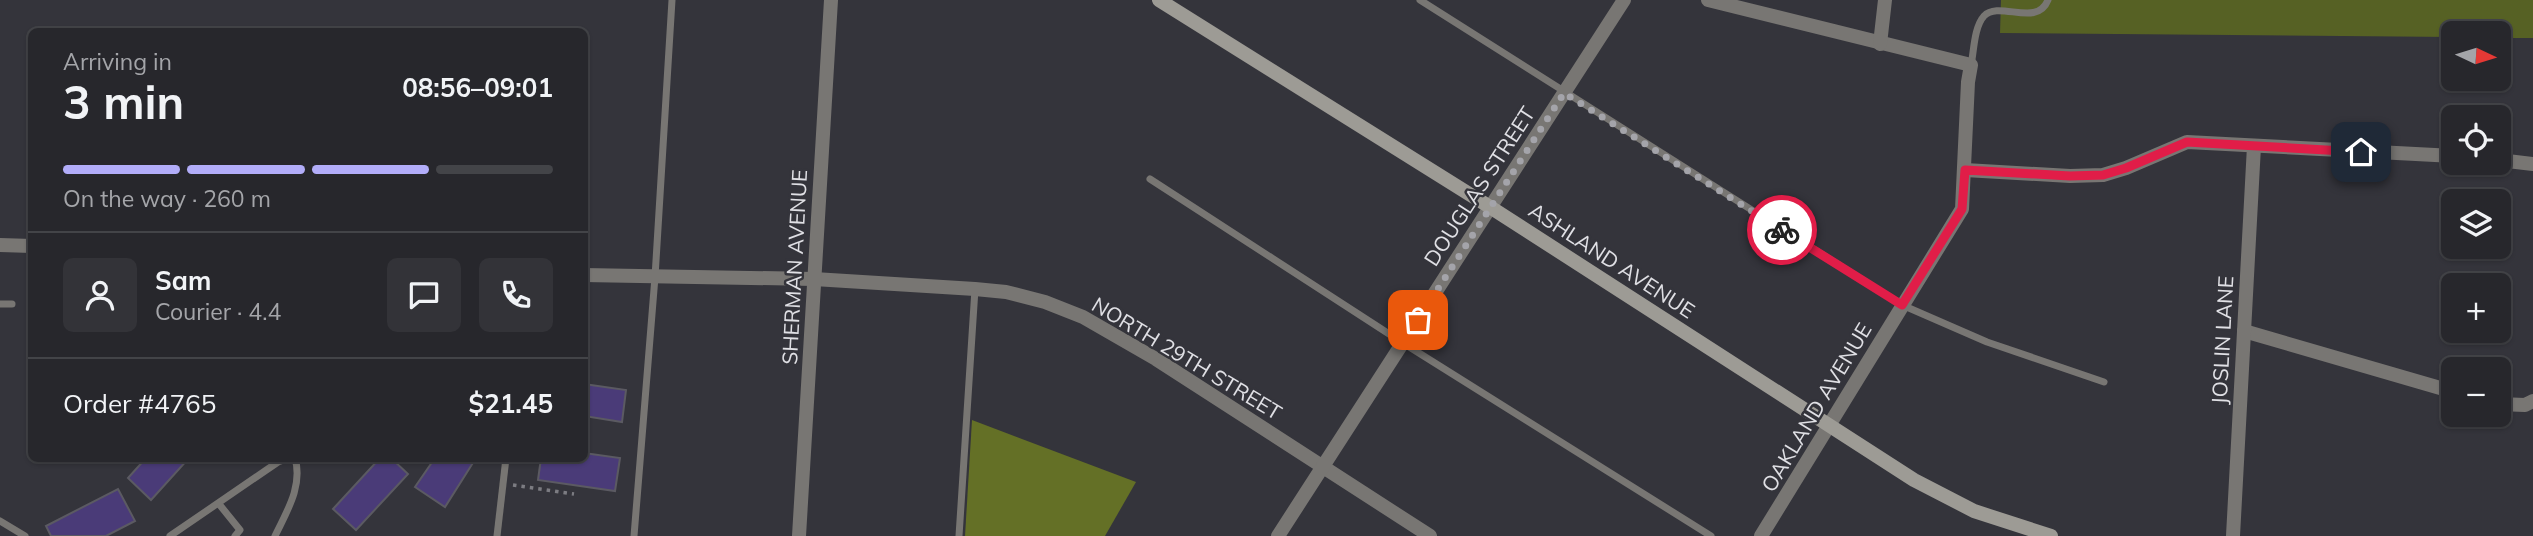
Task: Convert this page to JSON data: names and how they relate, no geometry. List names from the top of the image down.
{
  "streets": {
    "street": [
      "DOUGLAS STREET",
      "ASHLAND AVENUE",
      "SHERMAN AVENUE",
      "JOSLIN LANE",
      "NORTH 29TH STREET",
      "OAKLAND AVENUE"
    ]
  },
  "crossings": [
    ["DOUGLAS STREET", "ASHLAND AVENUE"],
    ["DOUGLAS STREET", "NORTH 29TH STREET"],
    ["ASHLAND AVENUE", "OAKLAND AVENUE"],
    ["SHERMAN AVENUE", "NORTH 29TH STREET"]
  ],
  "north": "right",
  "page": {
    "map_buttons": ["+", "−"],
    "heading": ["3 min", "Arriving in", "08:56–09:01"],
    "panel": [
      "Sam",
      "Courier · 4.4",
      "Order #4765",
      "$21.45"
    ],
    "bar": "On the way · 260 m"
  }
}
